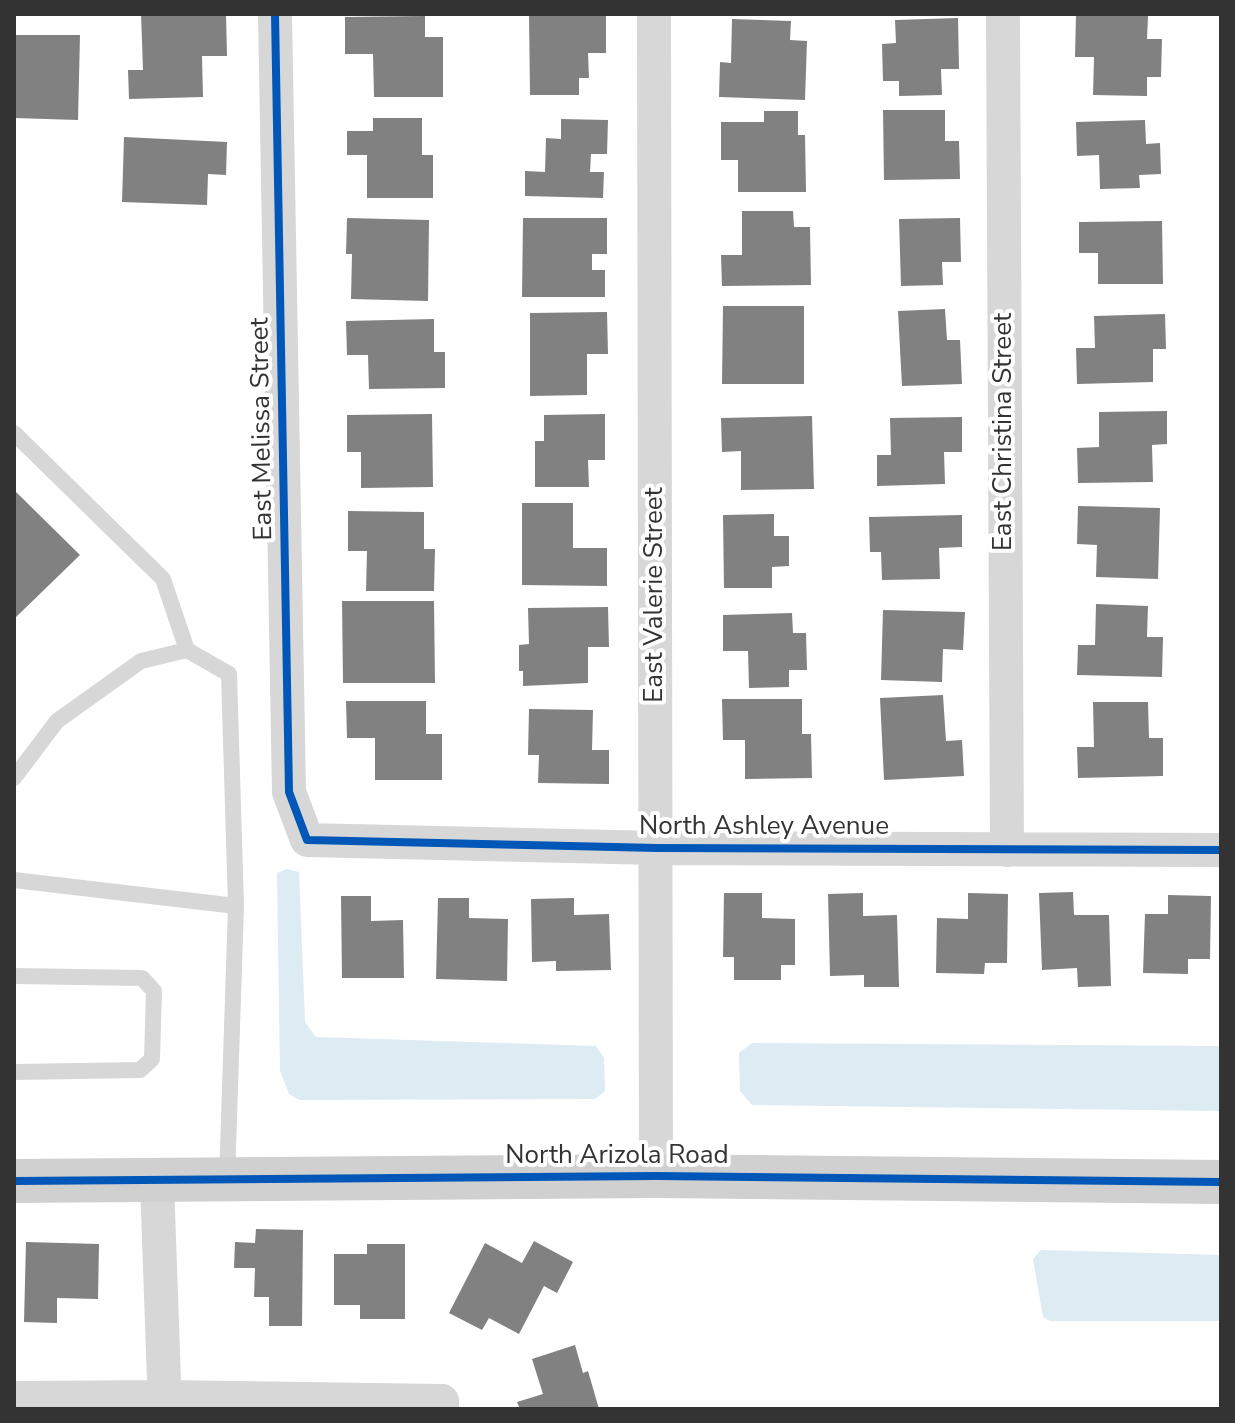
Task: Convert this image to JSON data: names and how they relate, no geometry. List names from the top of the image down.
{
  "streets": {
    "street": [
      "East Melissa Street",
      "East Christina Street",
      "East Valerie Street",
      "North Ashley Avenue",
      "North Arizola Road"
    ]
  },
  "crossings": [
    ["East Melissa Street", "North Ashley Avenue"],
    ["East Christina Street", "North Ashley Avenue"],
    ["East Valerie Street", "North Ashley Avenue"],
    ["East Valerie Street", "North Arizola Road"]
  ]
}
